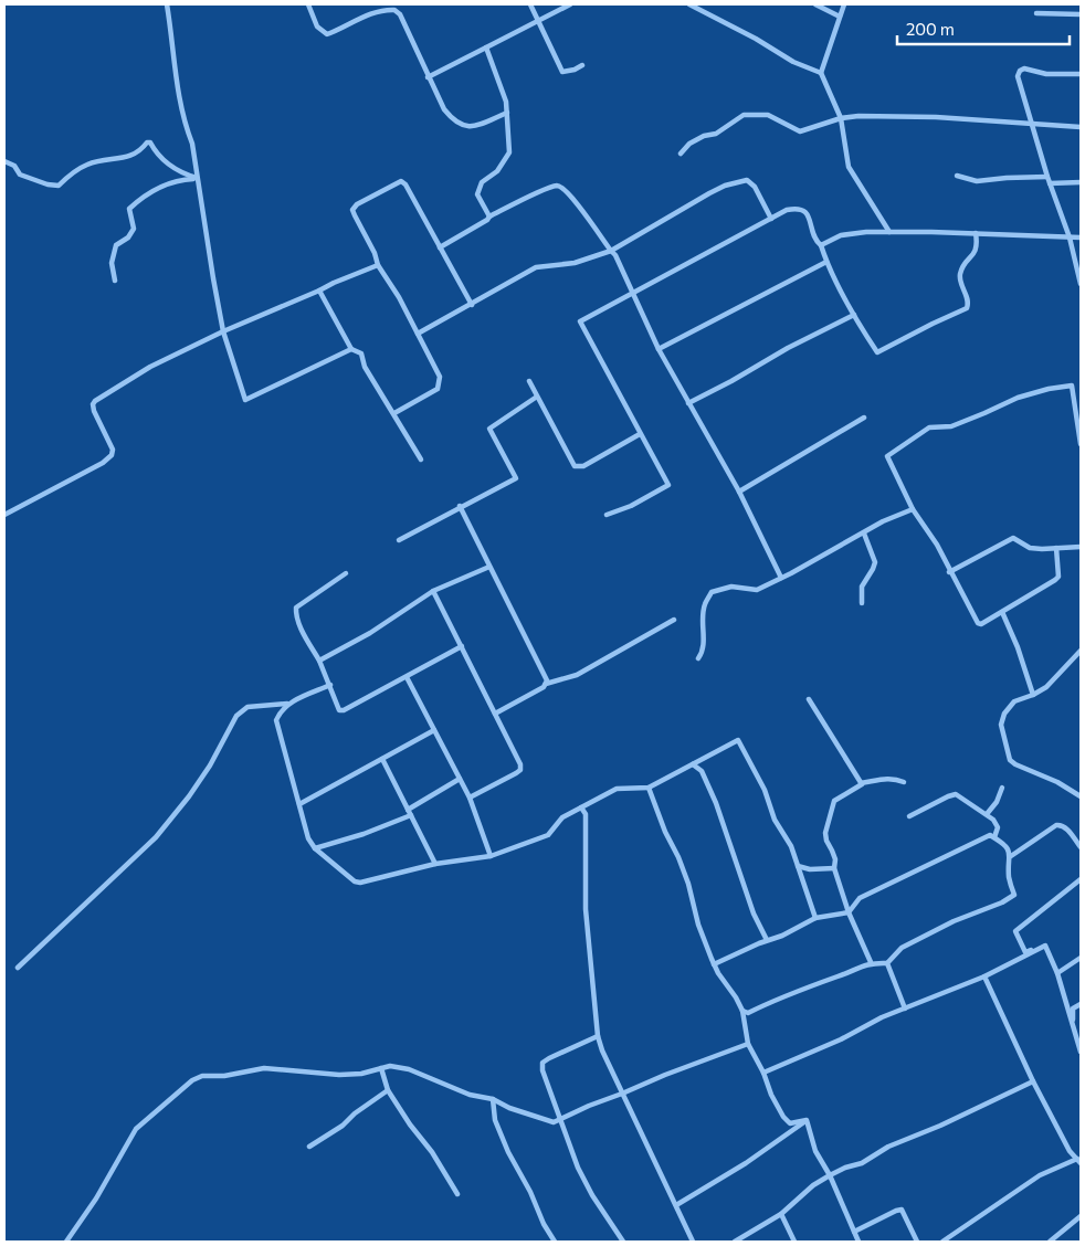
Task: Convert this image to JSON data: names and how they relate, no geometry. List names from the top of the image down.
{
  "scale_bar": "200 m"
}
